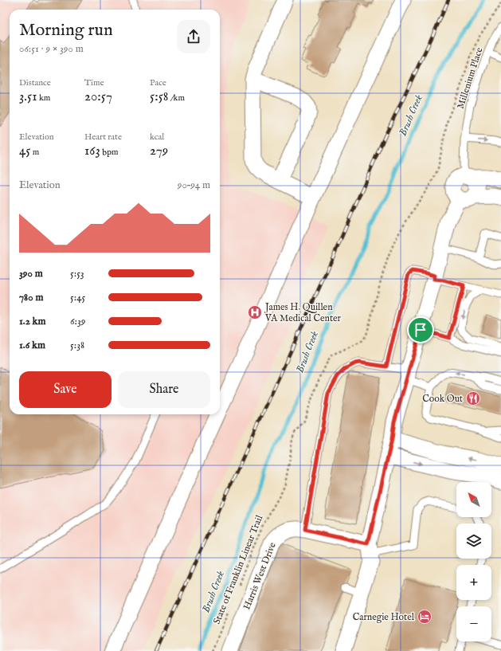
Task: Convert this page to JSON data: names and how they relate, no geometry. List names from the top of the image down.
{
  "streets": {
    "street": ["Harris West Drive"],
    "lane": ["Millenium Place"],
    "path": ["State of Franklin Linear Trail"]
  },
  "water": ["Brush Creek"],
  "places": {
    "hospital": ["James H. Quillen VA Medical Center"],
    "restaurant": ["Cook Out"],
    "hotel": ["Carnegie Hotel"]
  },
  "north": "top left",
  "page": {
    "heading": ["Morning run", "06:51 · 9 × 390 m"],
    "stats": [
      ["Distance", "3.51 km"],
      ["Time", "20:57"],
      ["Pace", "5:58 /km"],
      ["Elevation", "45 m"],
      ["Heart rate", "163 bpm"],
      ["kcal", "279"]
    ],
    "chart": ["Elevation", "90–94 m"],
    "list": [
      {
        "name": "390 m",
        "note": "5:53"
      },
      {
        "name": "780 m",
        "note": "5:45"
      },
      {
        "name": "1.2 km",
        "note": "6:39"
      },
      {
        "name": "1.6 km",
        "note": "5:38"
      }
    ],
    "buttons": ["Save", "Share"],
    "map_buttons": ["+", "−"]
  }
}
